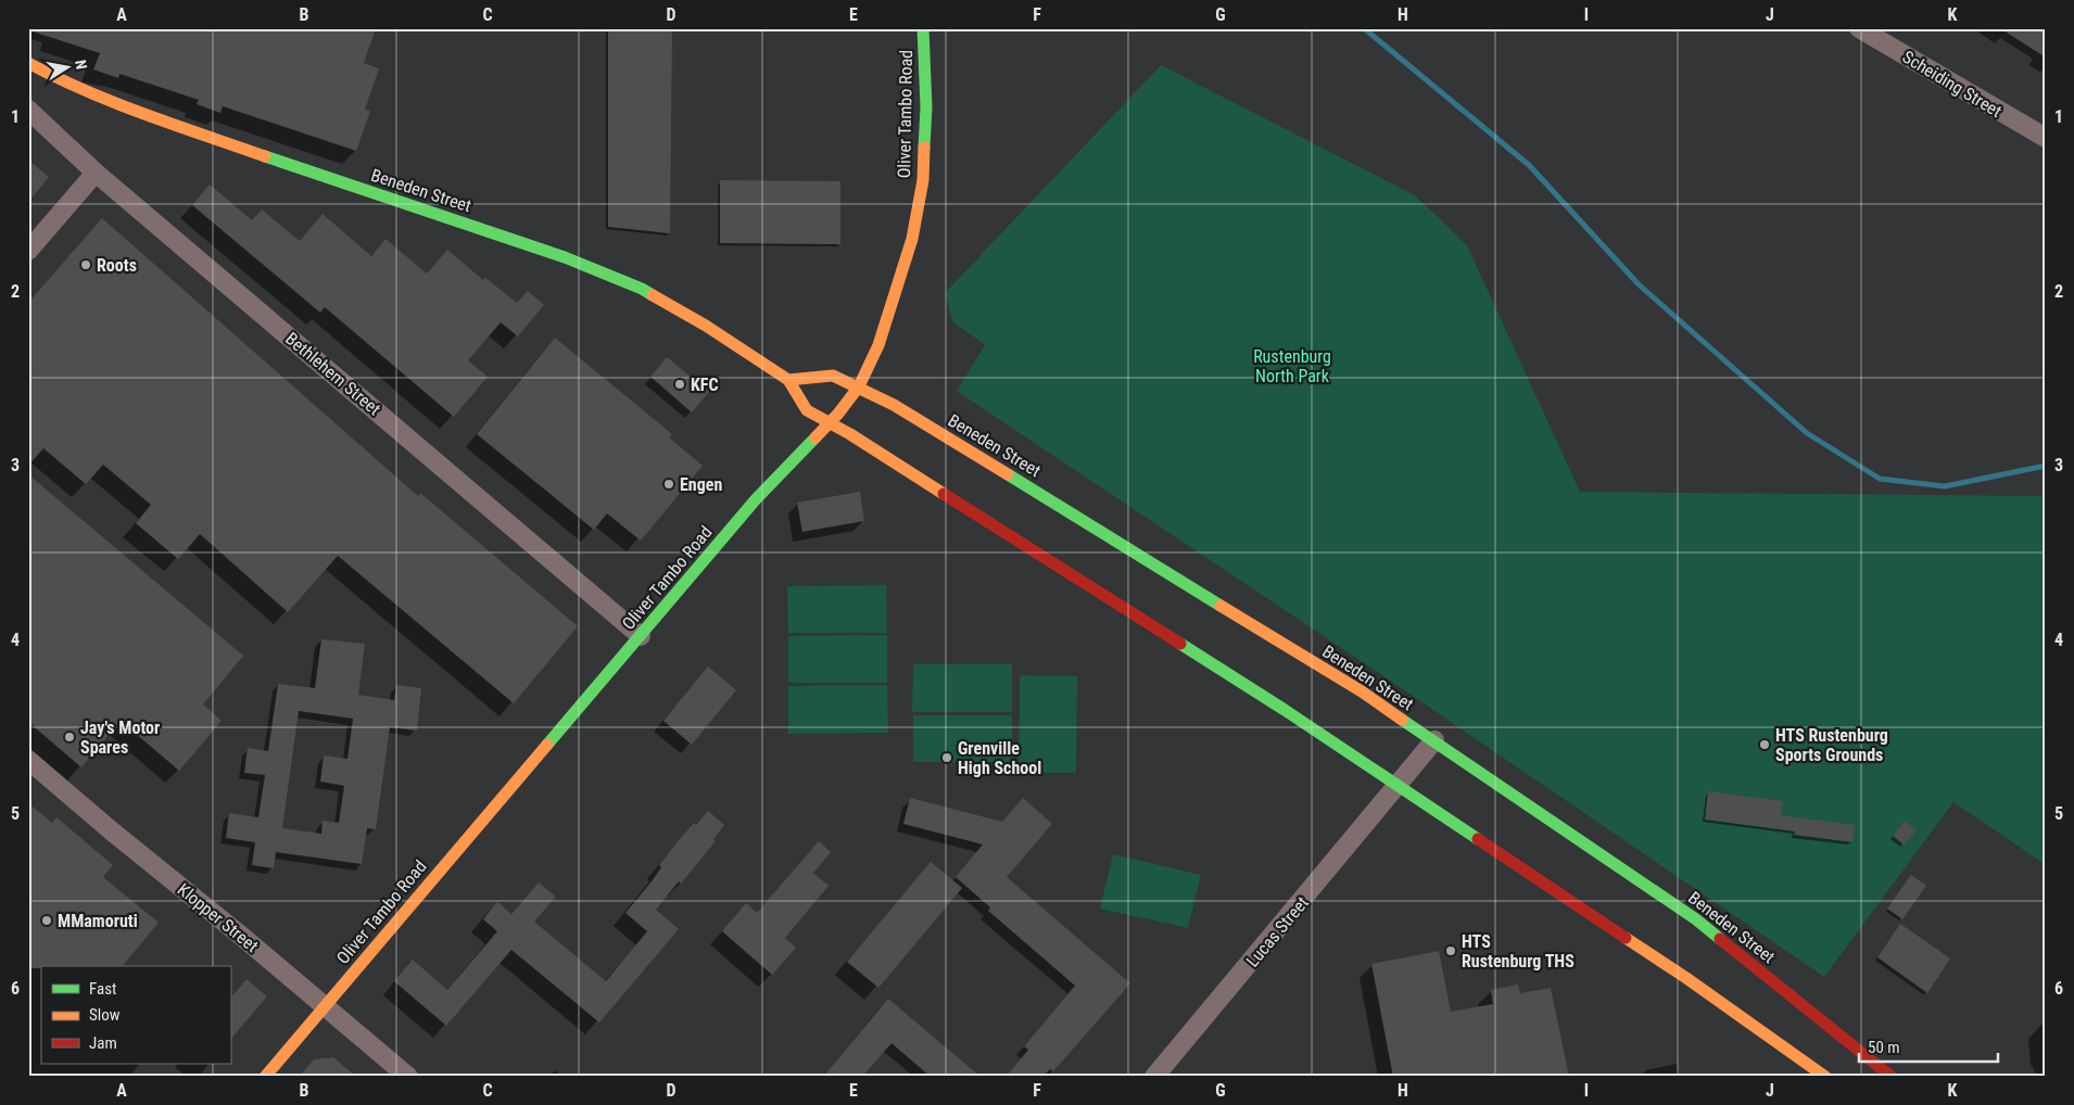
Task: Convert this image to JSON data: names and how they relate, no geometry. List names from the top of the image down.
{
  "streets": {
    "main road": ["Oliver Tambo Road", "Beneden Street"],
    "street": [
      "Scheiding Street",
      "Bethlehem Street",
      "Klopper Street",
      "Lucas Street"
    ]
  },
  "crossings": [
    ["Oliver Tambo Road", "Beneden Street"],
    ["Oliver Tambo Road", "Bethlehem Street"],
    ["Oliver Tambo Road", "Klopper Street"],
    ["Beneden Street", "Lucas Street"]
  ],
  "parks": ["Rustenburg North Park"],
  "places": [
    "Roots",
    "KFC",
    "Engen",
    "Jay's Motor Spares",
    "HTS Rustenburg Sports Grounds",
    "Grenville High School",
    "MMamoruti",
    "HTS Rustenburg THS"
  ],
  "legend": ["Fast", "Slow", "Jam"],
  "scale_bar": "50 m",
  "north": "right",
  "grid": {
    "columns": [
      "A",
      "B",
      "C",
      "D",
      "E",
      "F",
      "G",
      "H",
      "I",
      "J",
      "K"
    ],
    "rows": [
      "1",
      "2",
      "3",
      "4",
      "5",
      "6"
    ]
  }
}
